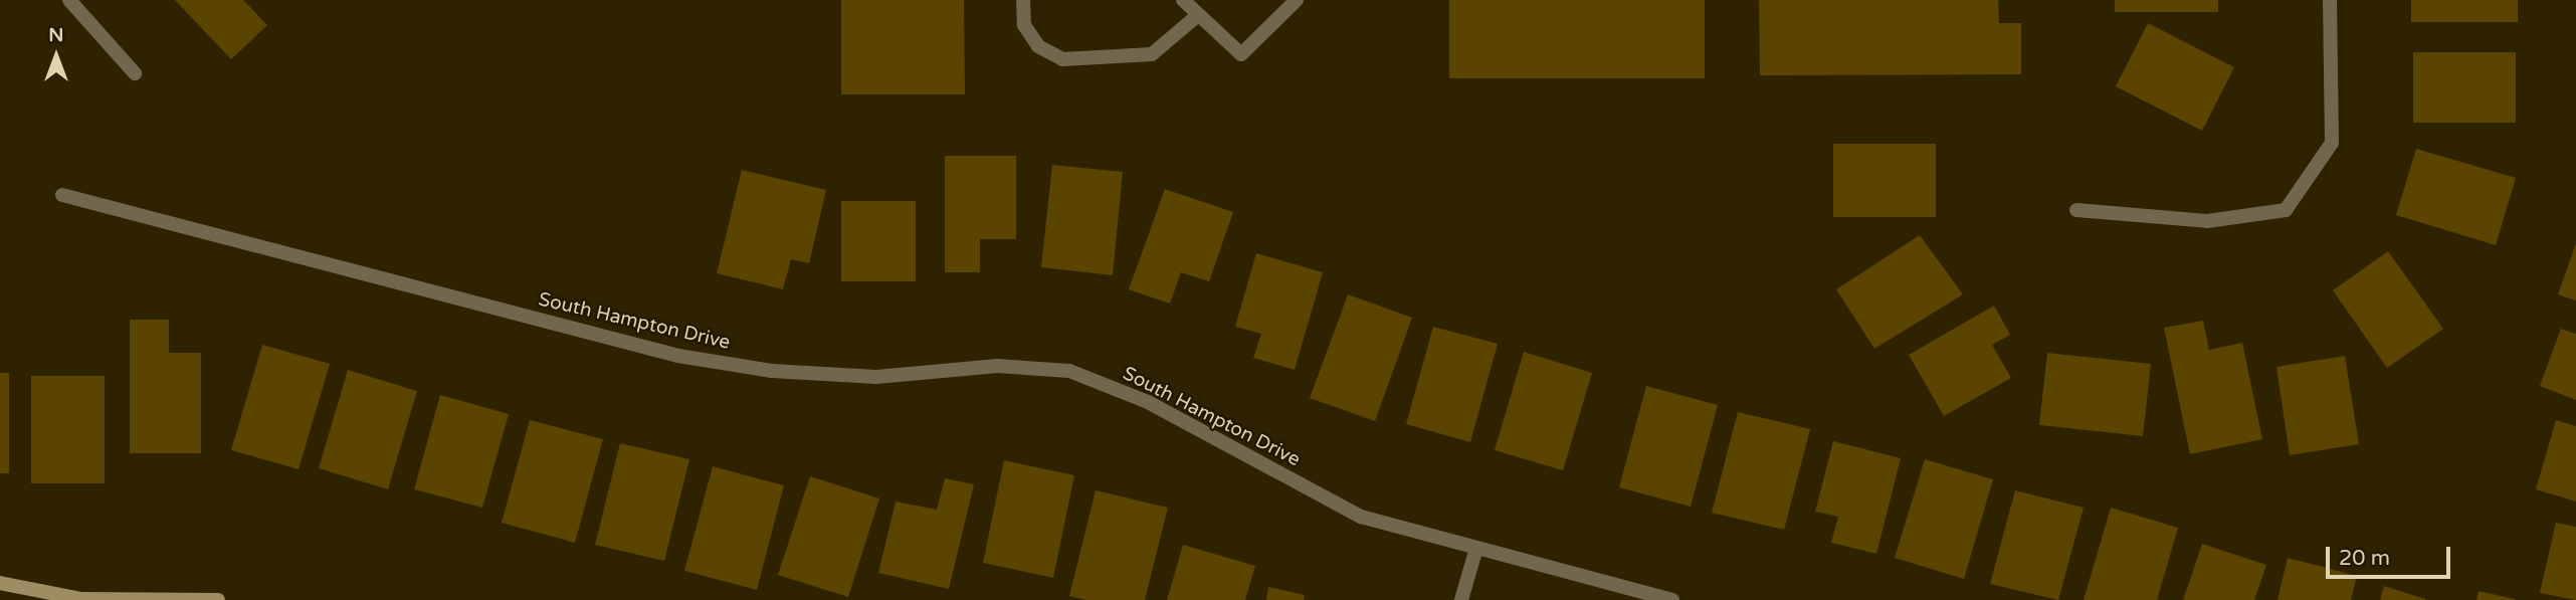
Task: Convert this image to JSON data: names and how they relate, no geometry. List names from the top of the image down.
{
  "streets": {
    "street": ["South Hampton Drive"]
  },
  "scale_bar": "20 m",
  "north": "top"
}
